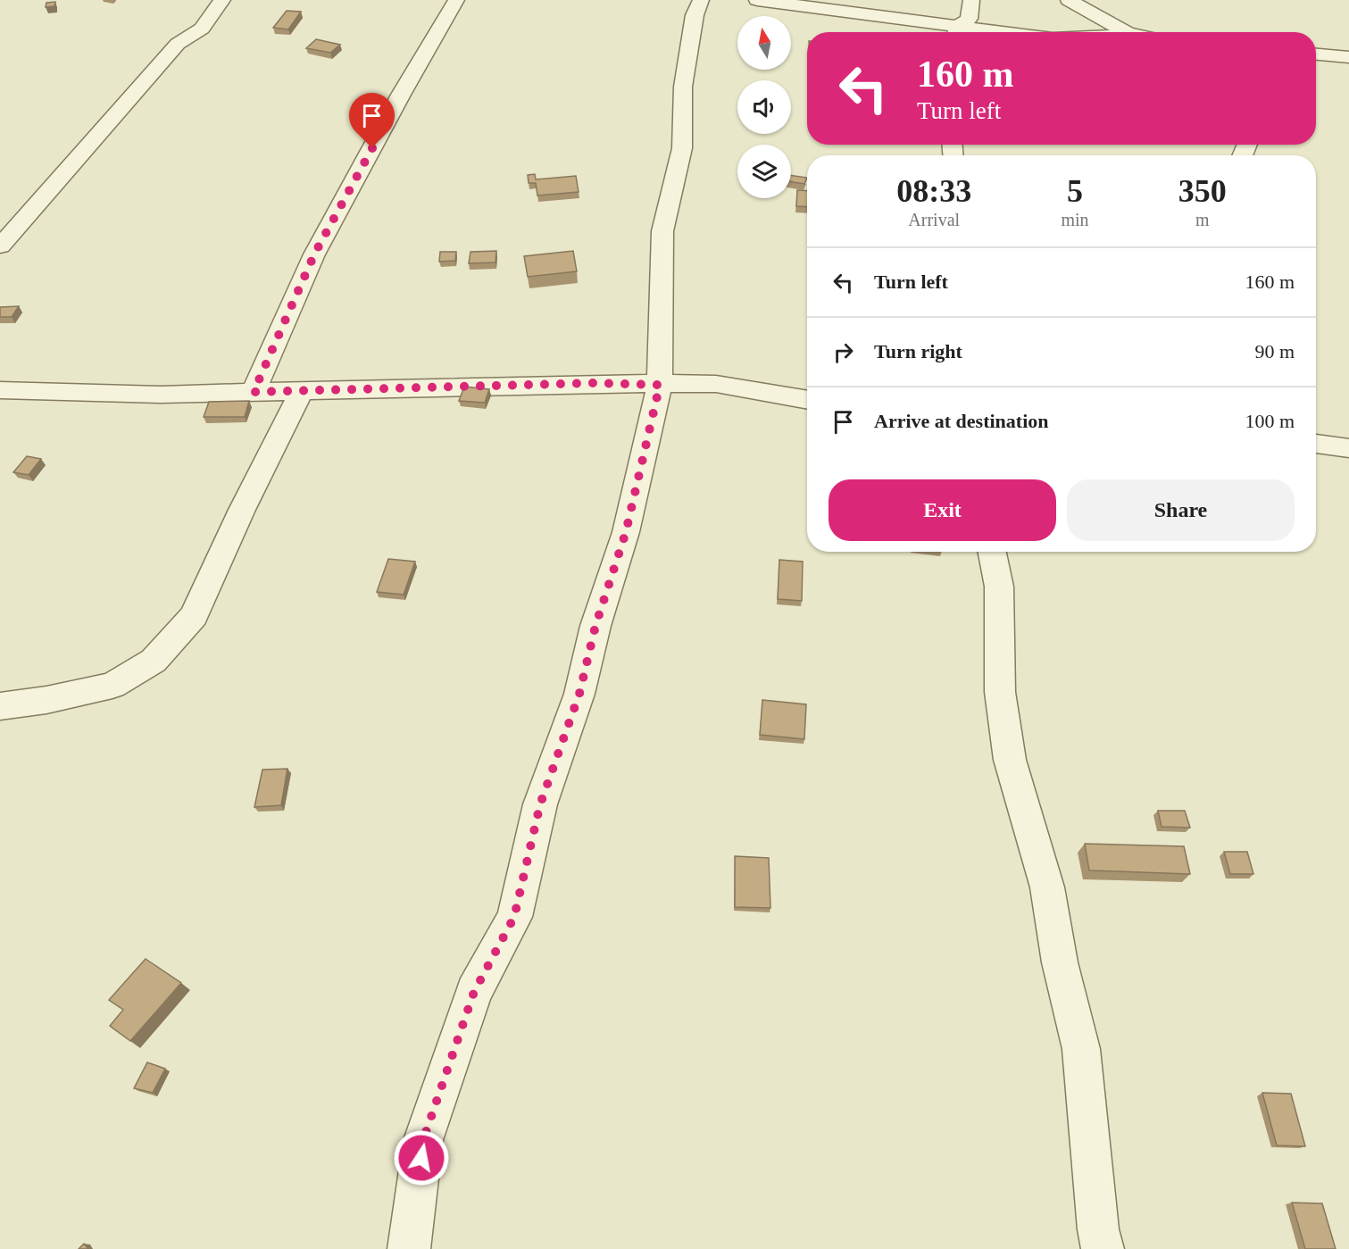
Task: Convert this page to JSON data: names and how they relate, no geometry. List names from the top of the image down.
{
  "north": "top",
  "page": {
    "turn": ["160 m", "Turn left"],
    "eta": [
      "08:33",
      "Arrival",
      "5",
      "min",
      "350",
      "m"
    ],
    "list": [
      {
        "name": "Turn left",
        "value": "160 m"
      },
      {
        "name": "Turn right",
        "value": "90 m"
      },
      {
        "name": "Arrive at destination",
        "value": "100 m"
      }
    ],
    "buttons": ["Exit", "Share"]
  }
}
